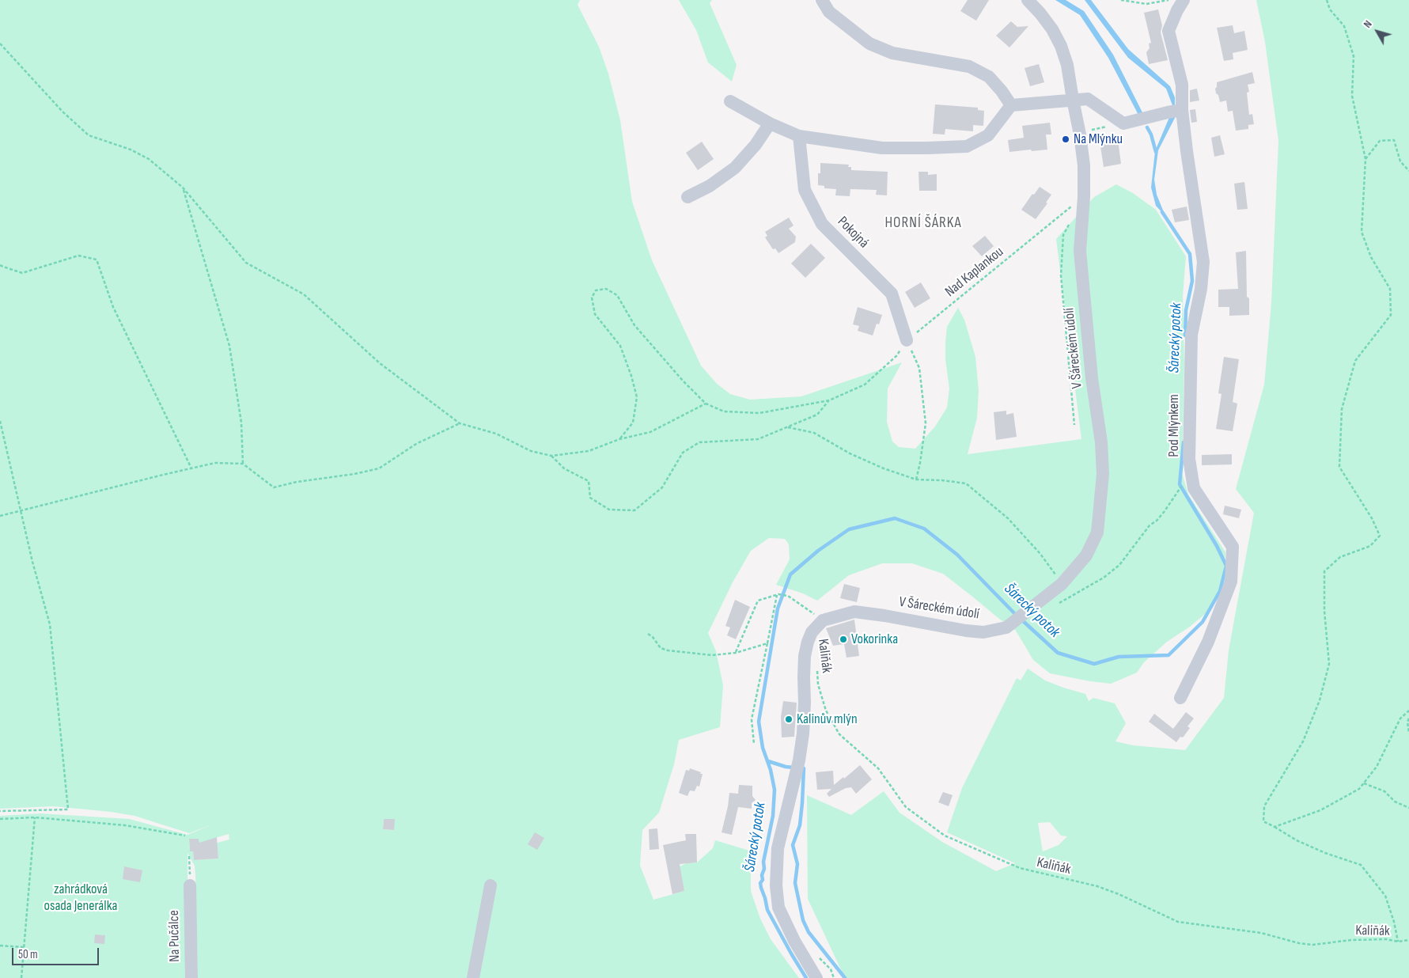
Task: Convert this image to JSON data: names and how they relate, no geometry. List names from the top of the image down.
{
  "streets": {
    "street": [
      "Pokojná",
      "V Šáreckém údolí",
      "Pod Mlýnkem",
      "Na Pučálce"
    ],
    "path": ["Nad Kaplankou", "Kaliňák"]
  },
  "crossings": [
    ["Pokojná", "Nad Kaplankou"],
    ["Nad Kaplankou", "V Šáreckém údolí"]
  ],
  "districts": ["HORNÍ ŠÁRKA"],
  "water": ["Šárecký potok"],
  "parks": ["zahrádková osada Jenerálka"],
  "places": ["Na Mlýnku", "Vokorinka", "Kalinův mlýn"],
  "scale_bar": "50 m",
  "north": "top left"
}
